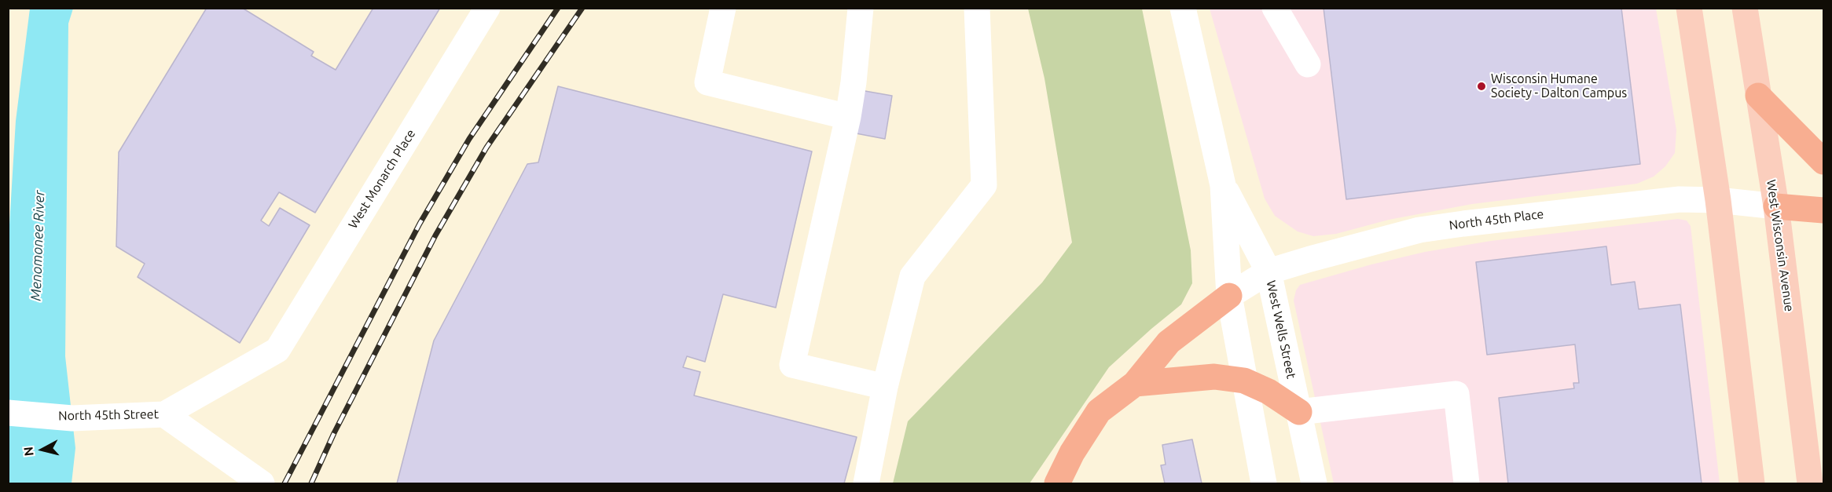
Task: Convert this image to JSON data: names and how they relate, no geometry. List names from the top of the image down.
{
  "streets": {
    "main road": ["West Wisconsin Avenue"],
    "street": [
      "West Monarch Place",
      "North 45th Place",
      "West Wells Street",
      "North 45th Street"
    ]
  },
  "crossings": [
    ["West Monarch Place", "North 45th Street"],
    ["North 45th Place", "West Wisconsin Avenue"],
    ["North 45th Place", "West Wells Street"]
  ],
  "water": ["Menomonee River"],
  "places": ["Wisconsin Humane Society - Dalton Campus"],
  "north": "left"
}
